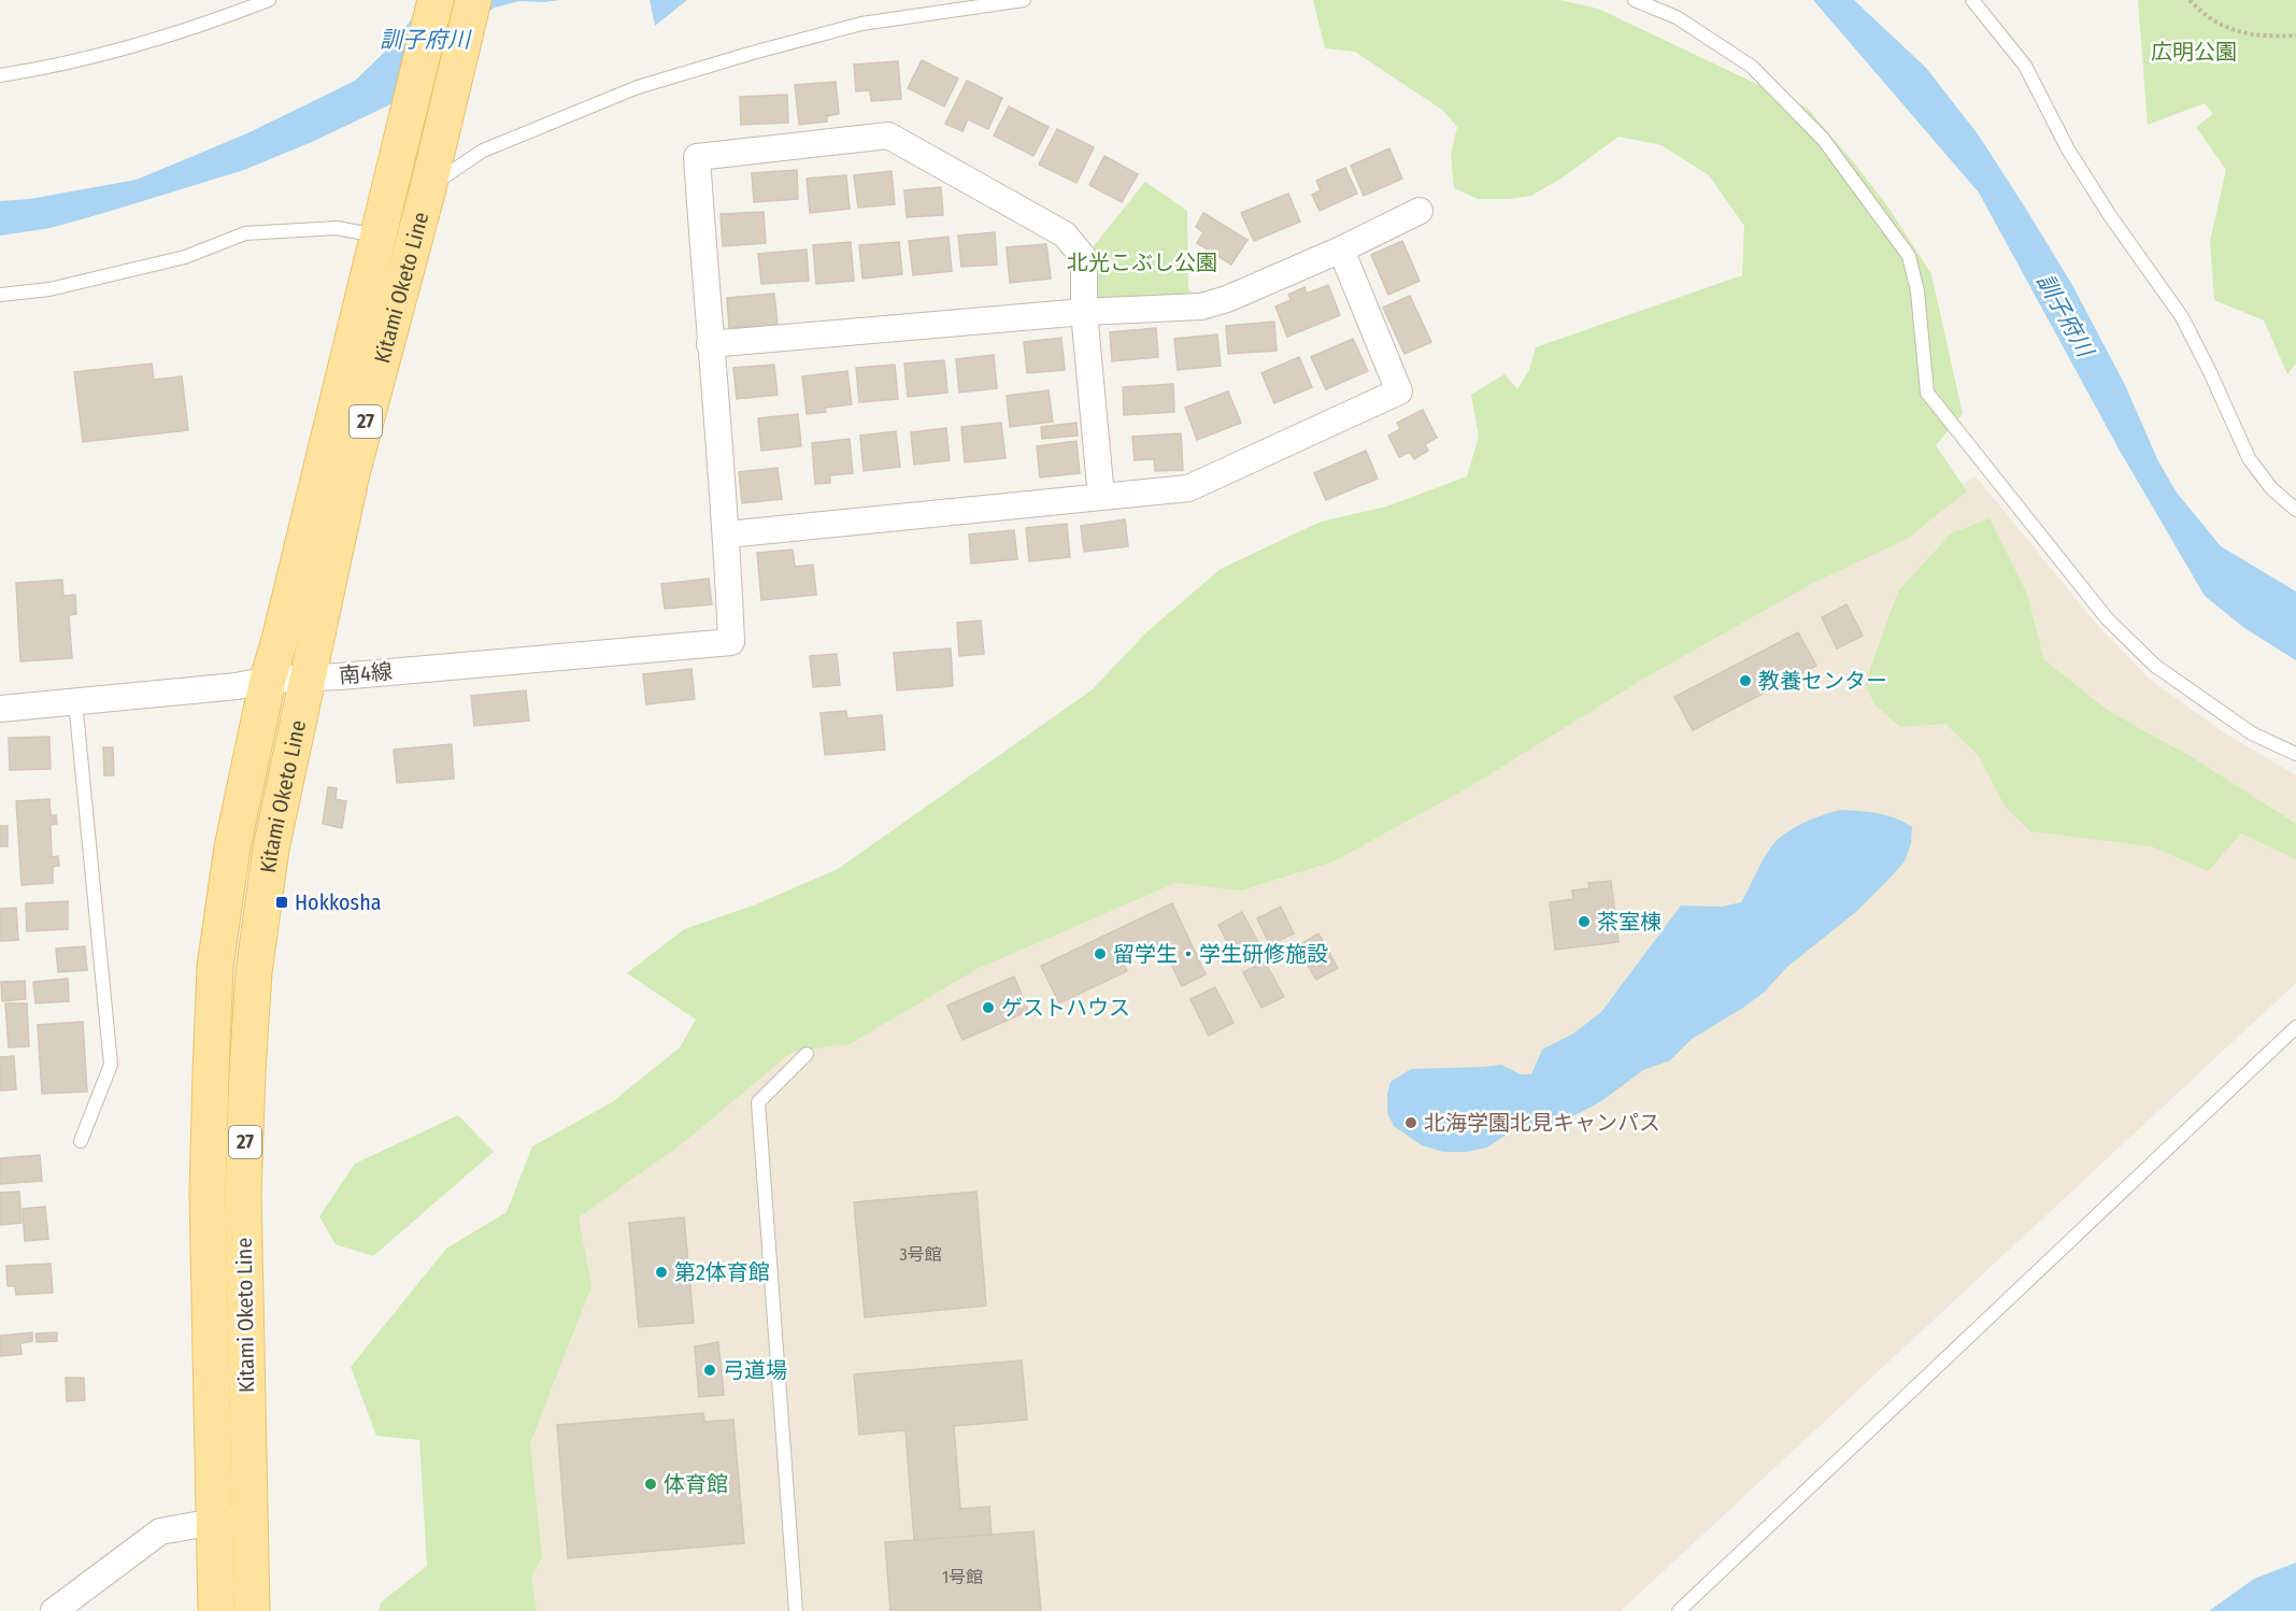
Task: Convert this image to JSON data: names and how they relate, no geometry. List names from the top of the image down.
{
  "streets": {
    "main road": ["Kitami Oketo Line", "27"],
    "street": ["南4線"]
  },
  "crossings": [
    ["Kitami Oketo Line", "南4線"]
  ],
  "water": ["訓子府川"],
  "parks": ["広明公園", "北光こぶし公園"],
  "places": {
    "other": [
      "教養センター",
      "茶室棟",
      "留学生・学生研修施設",
      "ゲストハウス",
      "北海学園北見キャンパス",
      "第2体育館",
      "弓道場",
      "体育館"
    ],
    "transit": ["Hokkosha"]
  },
  "house_numbers": ["3号館", "1号館"]
}
